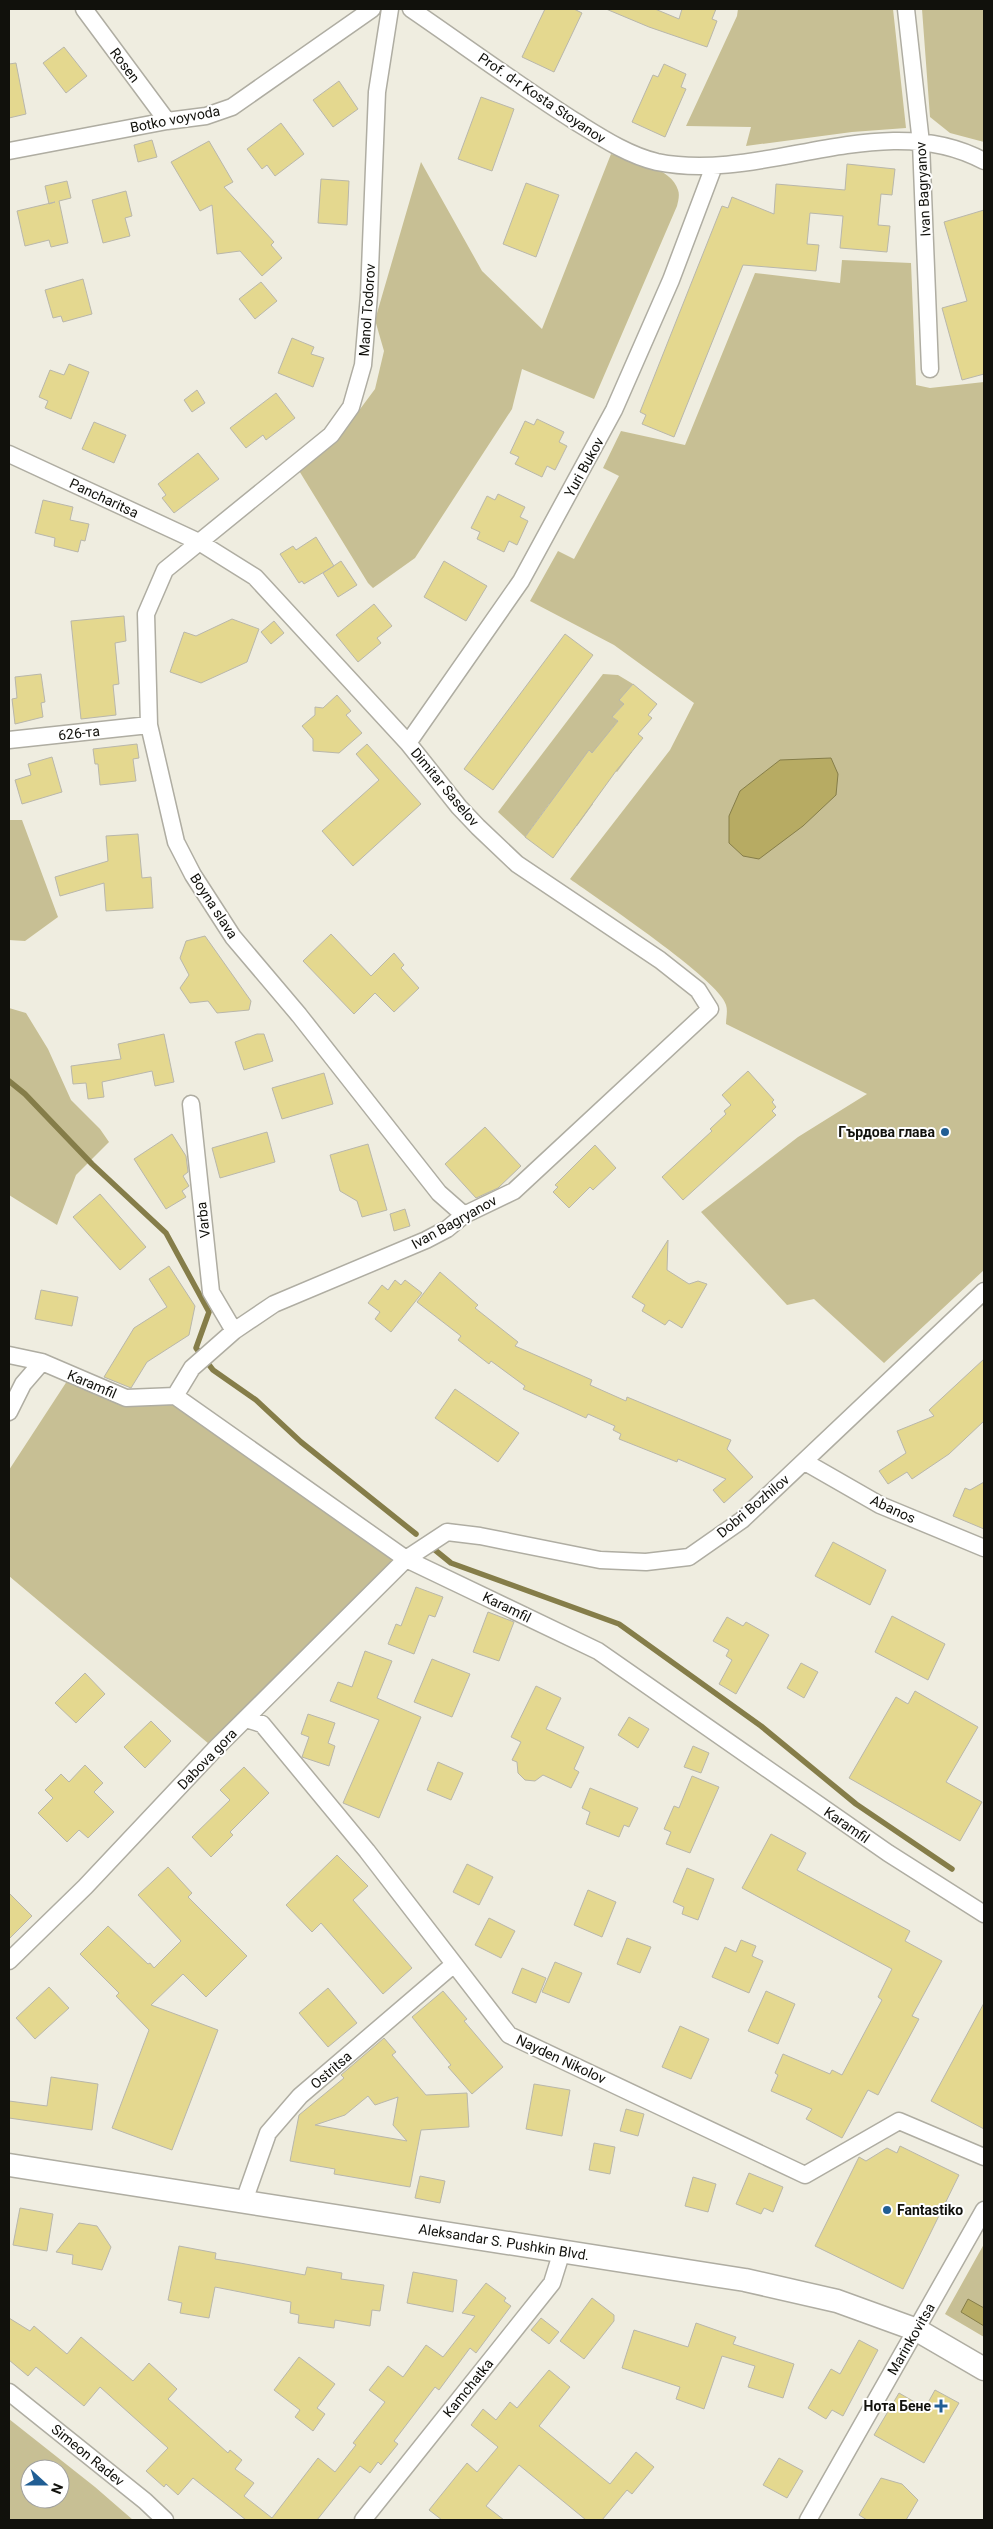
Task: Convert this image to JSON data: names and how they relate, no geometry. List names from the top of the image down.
{
  "streets": {
    "main road": ["Aleksandar S. Pushkin Blvd."],
    "street": [
      "Rosen",
      "Prof. d-r Kosta Stoyanov",
      "Botko voyvoda",
      "Ivan Bagryanov",
      "Manol Todorov",
      "Yuri Bukov",
      "Pancharitsa",
      "626-та",
      "Dimitar Saselov",
      "Boyna slava",
      "Varba",
      "Karamfil",
      "Dobri Bozhilov",
      "Abanos",
      "Dabova gora",
      "Nayden Nikolov",
      "Ostritsa",
      "Marinkovitsa",
      "Kamchatka",
      "Simeon Radev"
    ]
  },
  "crossings": [
    ["Rosen", "Botko voyvoda"],
    ["Prof. d-r Kosta Stoyanov", "Ivan Bagryanov"],
    ["Prof. d-r Kosta Stoyanov", "Yuri Bukov"],
    ["Ivan Bagryanov", "Dimitar Saselov"],
    ["Ivan Bagryanov", "Boyna slava"],
    ["Ivan Bagryanov", "Varba"],
    ["Ivan Bagryanov", "Karamfil"],
    ["Manol Todorov", "Pancharitsa"],
    ["Manol Todorov", "Dimitar Saselov"],
    ["Manol Todorov", "Boyna slava"],
    ["Yuri Bukov", "Dimitar Saselov"],
    ["Pancharitsa", "Dimitar Saselov"],
    ["Pancharitsa", "Boyna slava"],
    ["626-та", "Boyna slava"],
    ["Dimitar Saselov", "Boyna slava"],
    ["Karamfil", "Dobri Bozhilov"],
    ["Karamfil", "Dabova gora"],
    ["Dobri Bozhilov", "Abanos"],
    ["Dobri Bozhilov", "Dabova gora"],
    ["Dabova gora", "Nayden Nikolov"],
    ["Nayden Nikolov", "Ostritsa"],
    ["Ostritsa", "Aleksandar S. Pushkin Blvd."],
    ["Aleksandar S. Pushkin Blvd.", "Marinkovitsa"],
    ["Aleksandar S. Pushkin Blvd.", "Kamchatka"]
  ],
  "places": {
    "other": ["Гърдова глава", "Fantastiko"],
    "health": ["Нота Бене"]
  },
  "north": "right"
}
